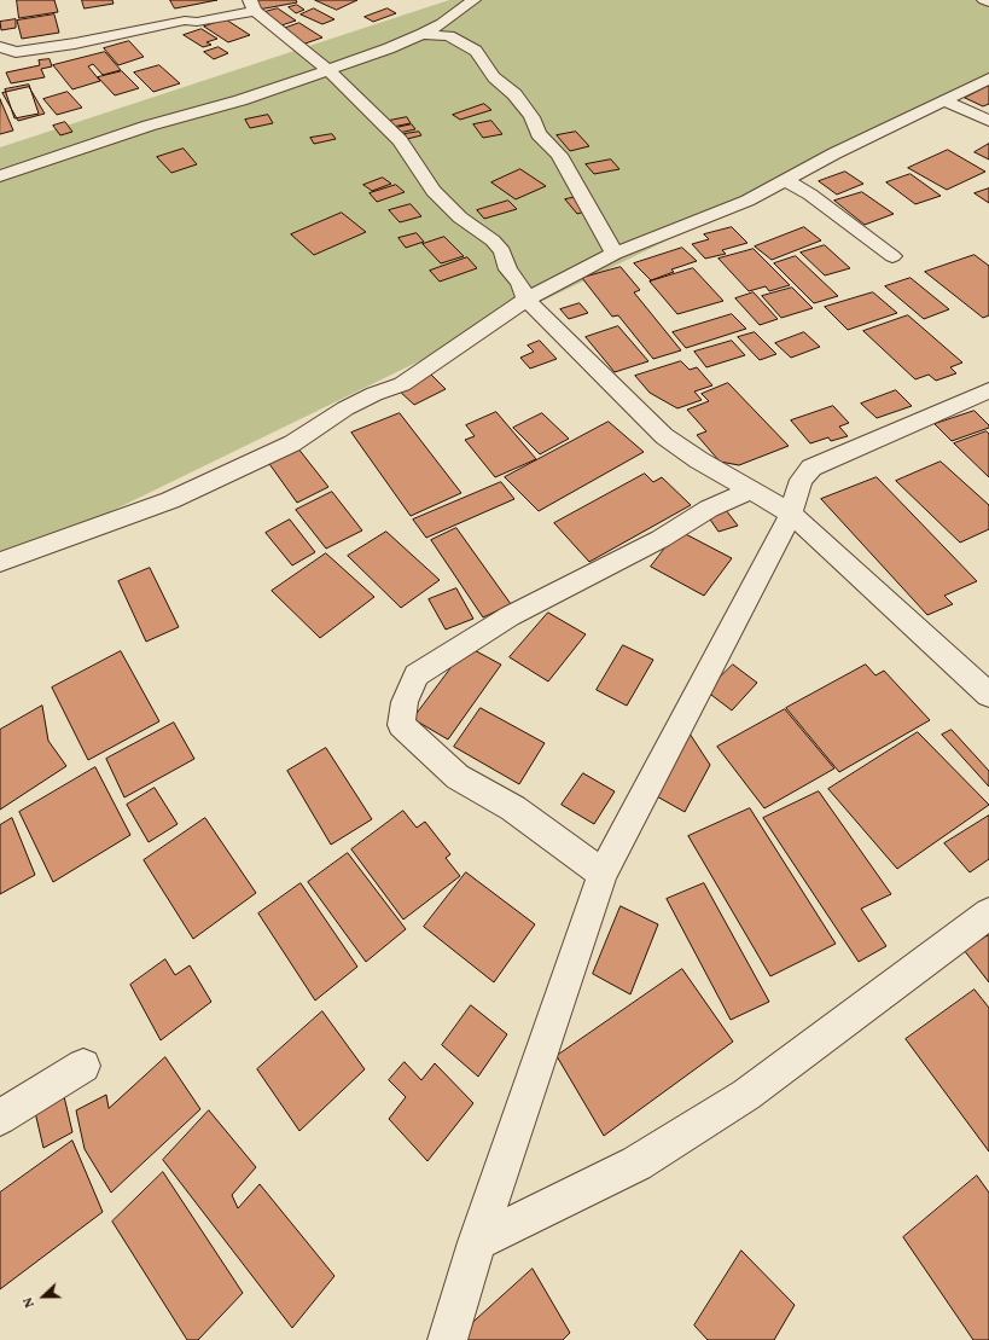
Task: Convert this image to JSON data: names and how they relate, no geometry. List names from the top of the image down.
{
  "north": "left"
}
